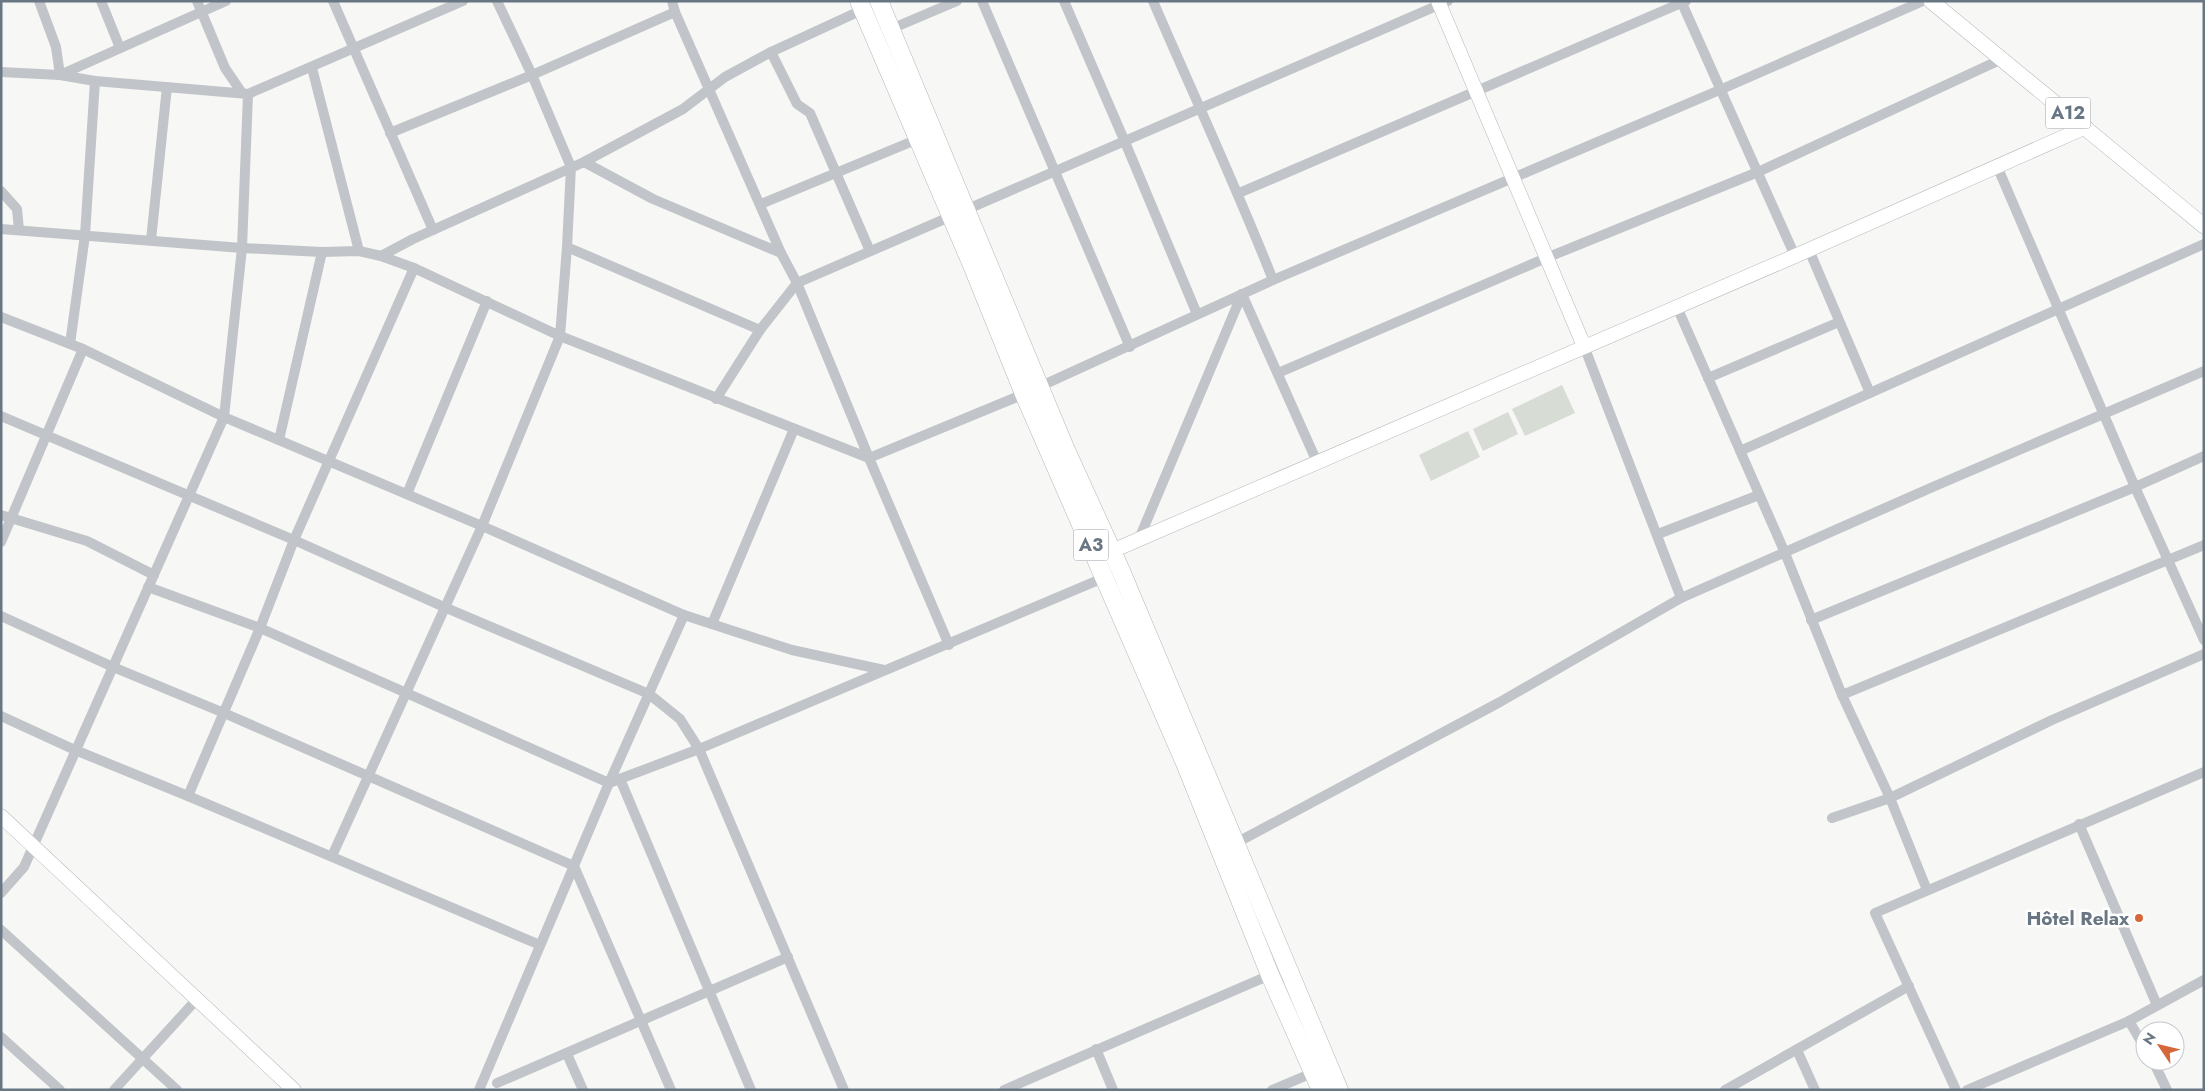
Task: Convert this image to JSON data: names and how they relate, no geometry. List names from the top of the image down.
{
  "streets": {
    "highway": ["A3"],
    "main road": ["A12"]
  },
  "places": ["Hôtel Relax"],
  "north": "top left"
}
